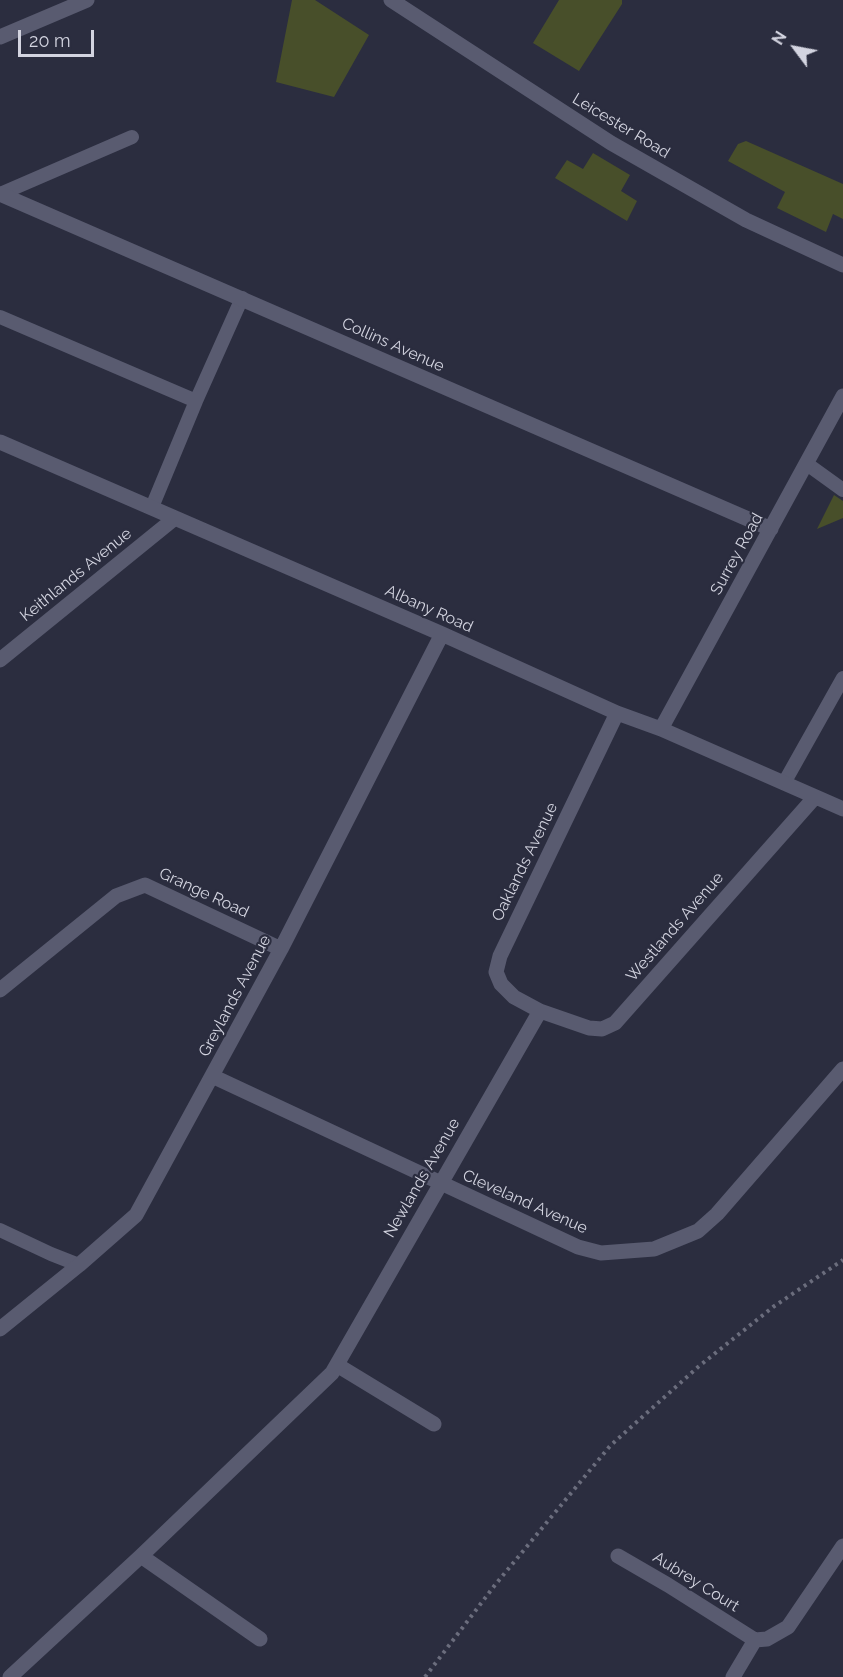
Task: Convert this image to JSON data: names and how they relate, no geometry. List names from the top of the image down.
{
  "streets": {
    "street": [
      "Leicester Road",
      "Collins Avenue",
      "Surrey Road",
      "Keithlands Avenue",
      "Albany Road",
      "Oaklands Avenue",
      "Grange Road",
      "Westlands Avenue",
      "Greylands Avenue",
      "Newlands Avenue",
      "Cleveland Avenue",
      "Aubrey Court"
    ]
  },
  "crossings": [
    ["Collins Avenue", "Surrey Road"],
    ["Surrey Road", "Albany Road"],
    ["Keithlands Avenue", "Albany Road"],
    ["Albany Road", "Oaklands Avenue"],
    ["Albany Road", "Westlands Avenue"],
    ["Albany Road", "Greylands Avenue"],
    ["Oaklands Avenue", "Westlands Avenue"],
    ["Oaklands Avenue", "Newlands Avenue"],
    ["Grange Road", "Greylands Avenue"],
    ["Westlands Avenue", "Newlands Avenue"],
    ["Greylands Avenue", "Cleveland Avenue"],
    ["Newlands Avenue", "Cleveland Avenue"]
  ],
  "scale_bar": "20 m",
  "north": "top left"
}
